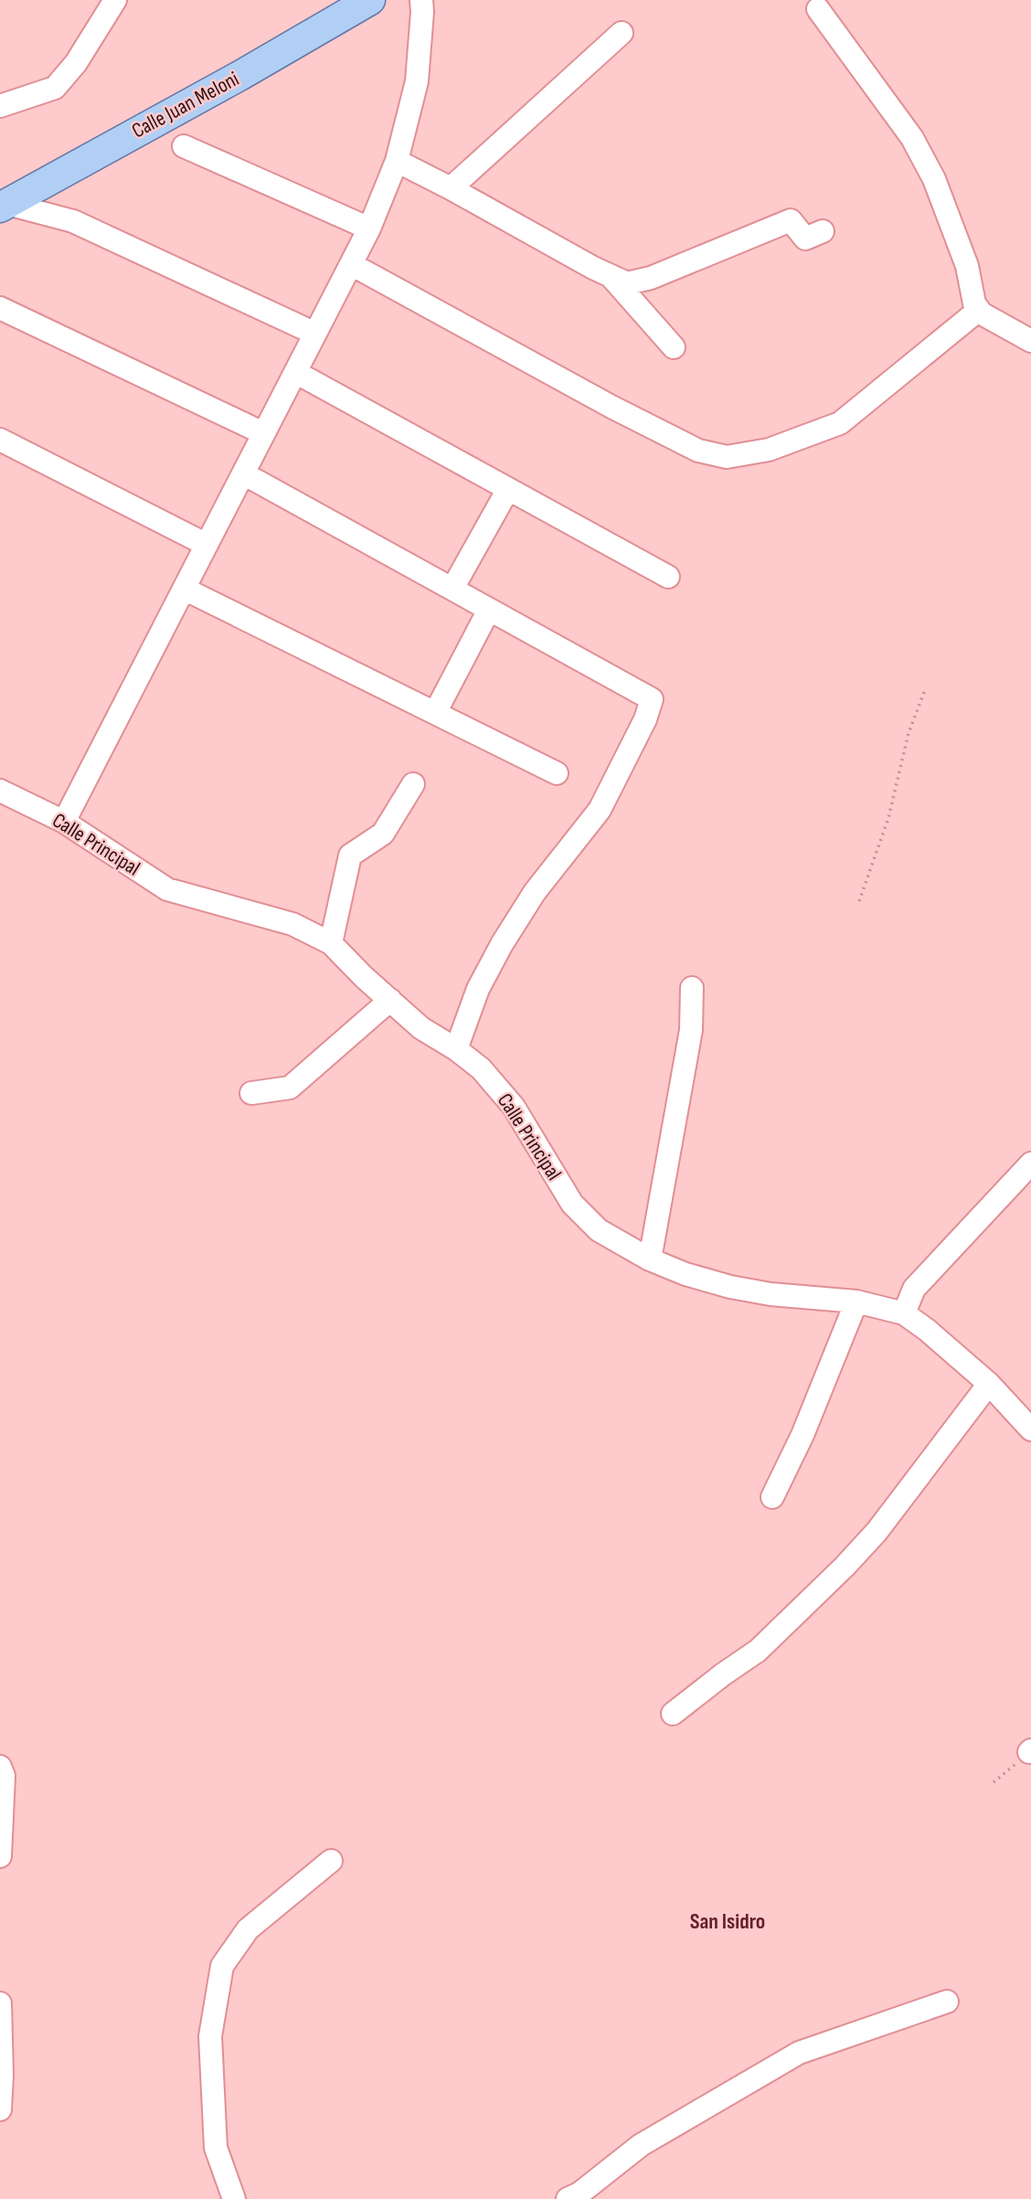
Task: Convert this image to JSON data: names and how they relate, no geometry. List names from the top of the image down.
{
  "streets": {
    "main road": ["Calle Juan Meloni"],
    "street": ["Calle Principal"]
  },
  "districts": ["San Isidro"]
}
